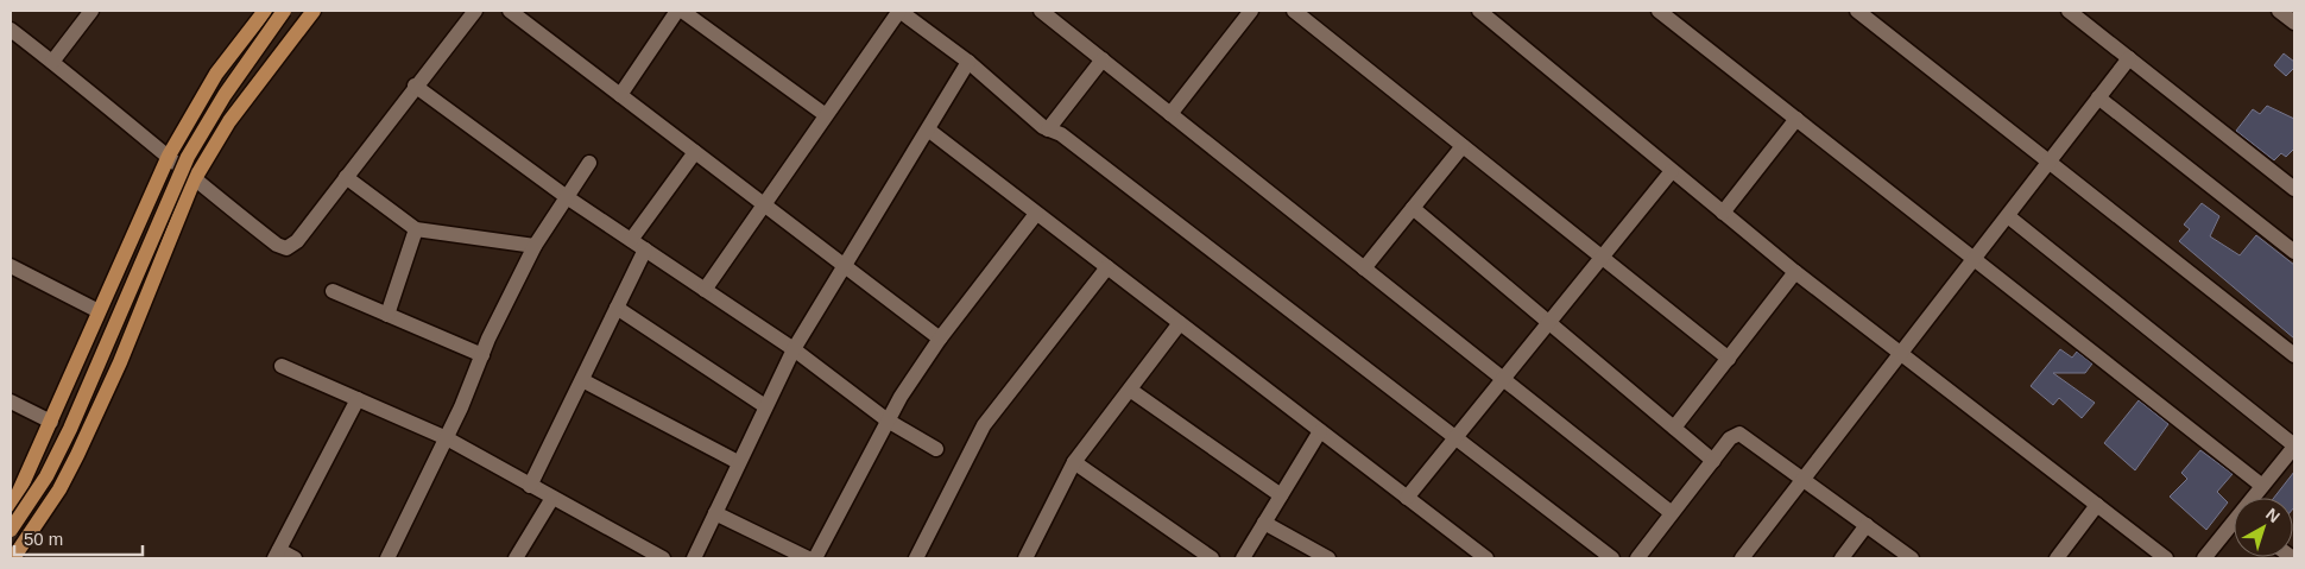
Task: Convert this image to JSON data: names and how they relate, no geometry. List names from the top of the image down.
{
  "scale_bar": "50 m",
  "north": "top right"
}
